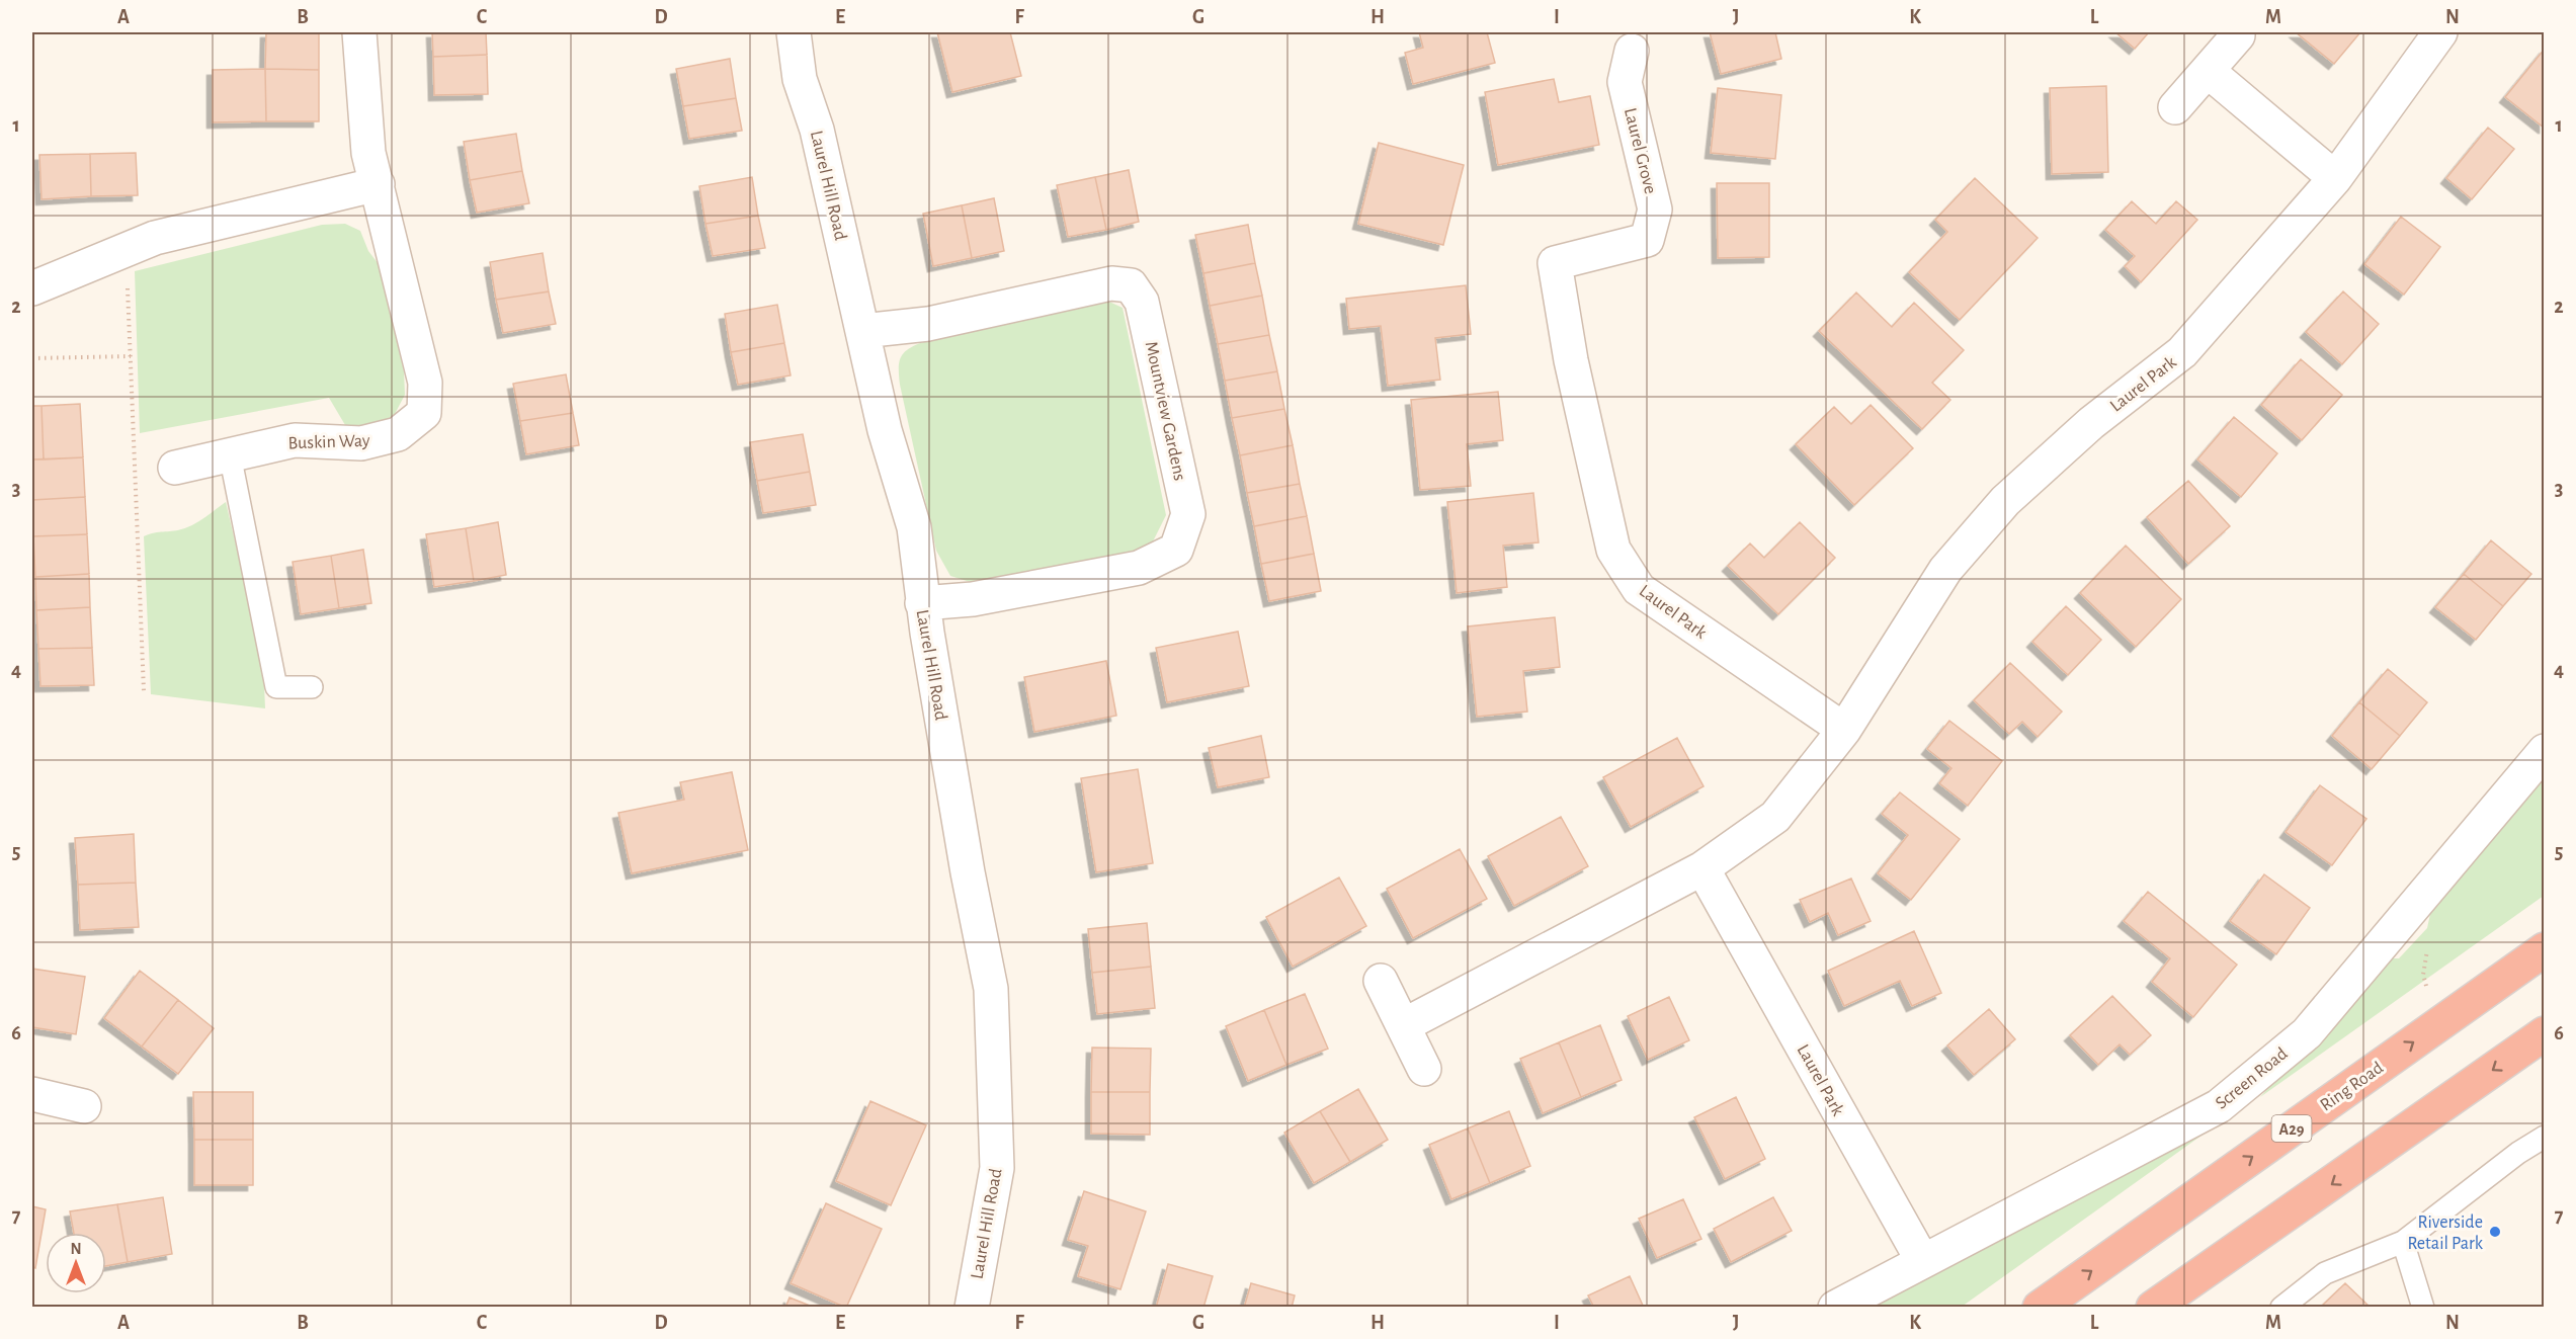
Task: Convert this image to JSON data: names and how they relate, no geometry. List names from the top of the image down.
{
  "streets": {
    "highway": ["Ring Road", "A29"],
    "street": [
      "Laurel Grove",
      "Laurel Hill Road",
      "Laurel Park",
      "Mountview Gardens",
      "Buskin Way",
      "Screen Road"
    ]
  },
  "crossings": [
    ["Laurel Grove", "Laurel Park"],
    ["Laurel Hill Road", "Mountview Gardens"],
    ["Laurel Park", "Screen Road"]
  ],
  "places": ["Riverside Retail Park"],
  "north": "top",
  "grid": {
    "columns": [
      "A",
      "B",
      "C",
      "D",
      "E",
      "F",
      "G",
      "H",
      "I",
      "J",
      "K",
      "L",
      "M",
      "N"
    ],
    "rows": [
      "1",
      "2",
      "3",
      "4",
      "5",
      "6",
      "7"
    ]
  }
}
